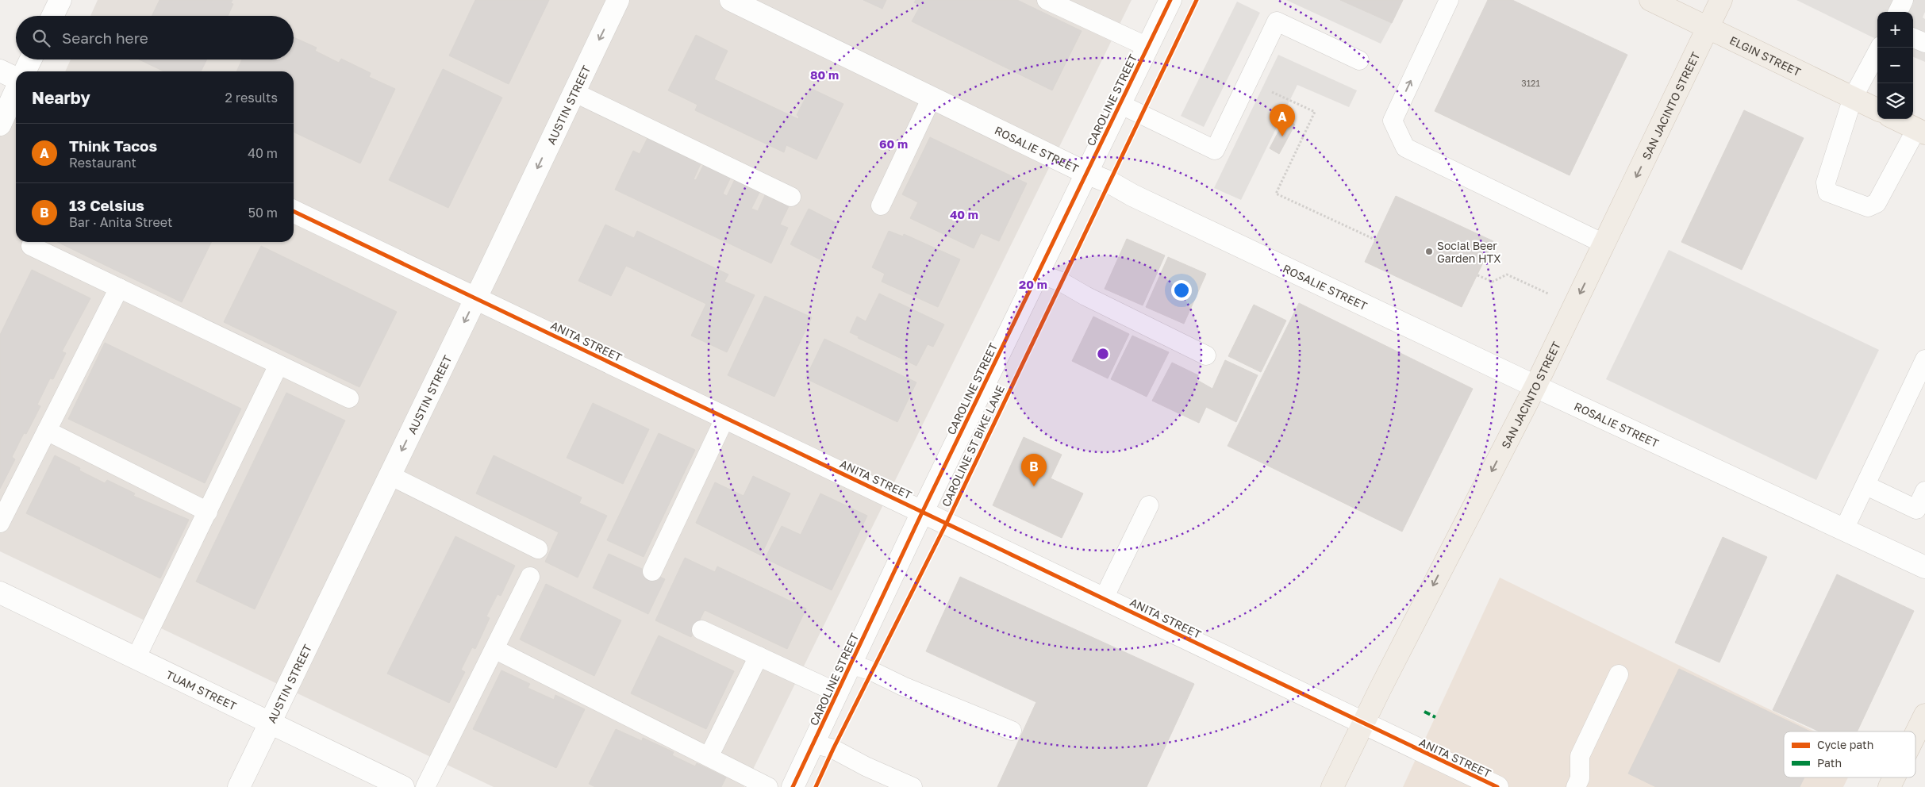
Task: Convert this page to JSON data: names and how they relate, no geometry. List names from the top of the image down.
{
  "streets": {
    "main road": ["ELGIN STREET", "SAN JACINTO STREET"],
    "street": [
      "CAROLINE STREET",
      "AUSTIN STREET",
      "ROSALIE STREET",
      "ANITA STREET",
      "TUAM STREET"
    ],
    "cycle path": ["CAROLINE ST BIKE LANE"]
  },
  "crossings": [
    ["ELGIN STREET", "SAN JACINTO STREET"],
    ["CAROLINE STREET", "ROSALIE STREET"],
    ["CAROLINE STREET", "ANITA STREET"],
    ["AUSTIN STREET", "ANITA STREET"],
    ["AUSTIN STREET", "TUAM STREET"],
    ["SAN JACINTO STREET", "ROSALIE STREET"],
    ["SAN JACINTO STREET", "ANITA STREET"]
  ],
  "one_way": ["AUSTIN STREET", "SAN JACINTO STREET"],
  "places": ["Social Beer Garden HTX"],
  "house_numbers": ["3121"],
  "legend": ["Cycle path", "Path"],
  "page": {
    "map_buttons": ["+", "−"],
    "search": "Search here",
    "heading": ["Nearby", "2 results"],
    "pins": ["A", "B"],
    "list": [
      {
        "mark": "A",
        "name": "Think Tacos",
        "note": "Restaurant",
        "value": "40 m"
      },
      {
        "mark": "B",
        "name": "13 Celsius",
        "note": "Bar · Anita Street",
        "value": "50 m"
      }
    ]
  },
  "rings": [
    "80 m",
    "60 m",
    "40 m",
    "20 m"
  ]
}
